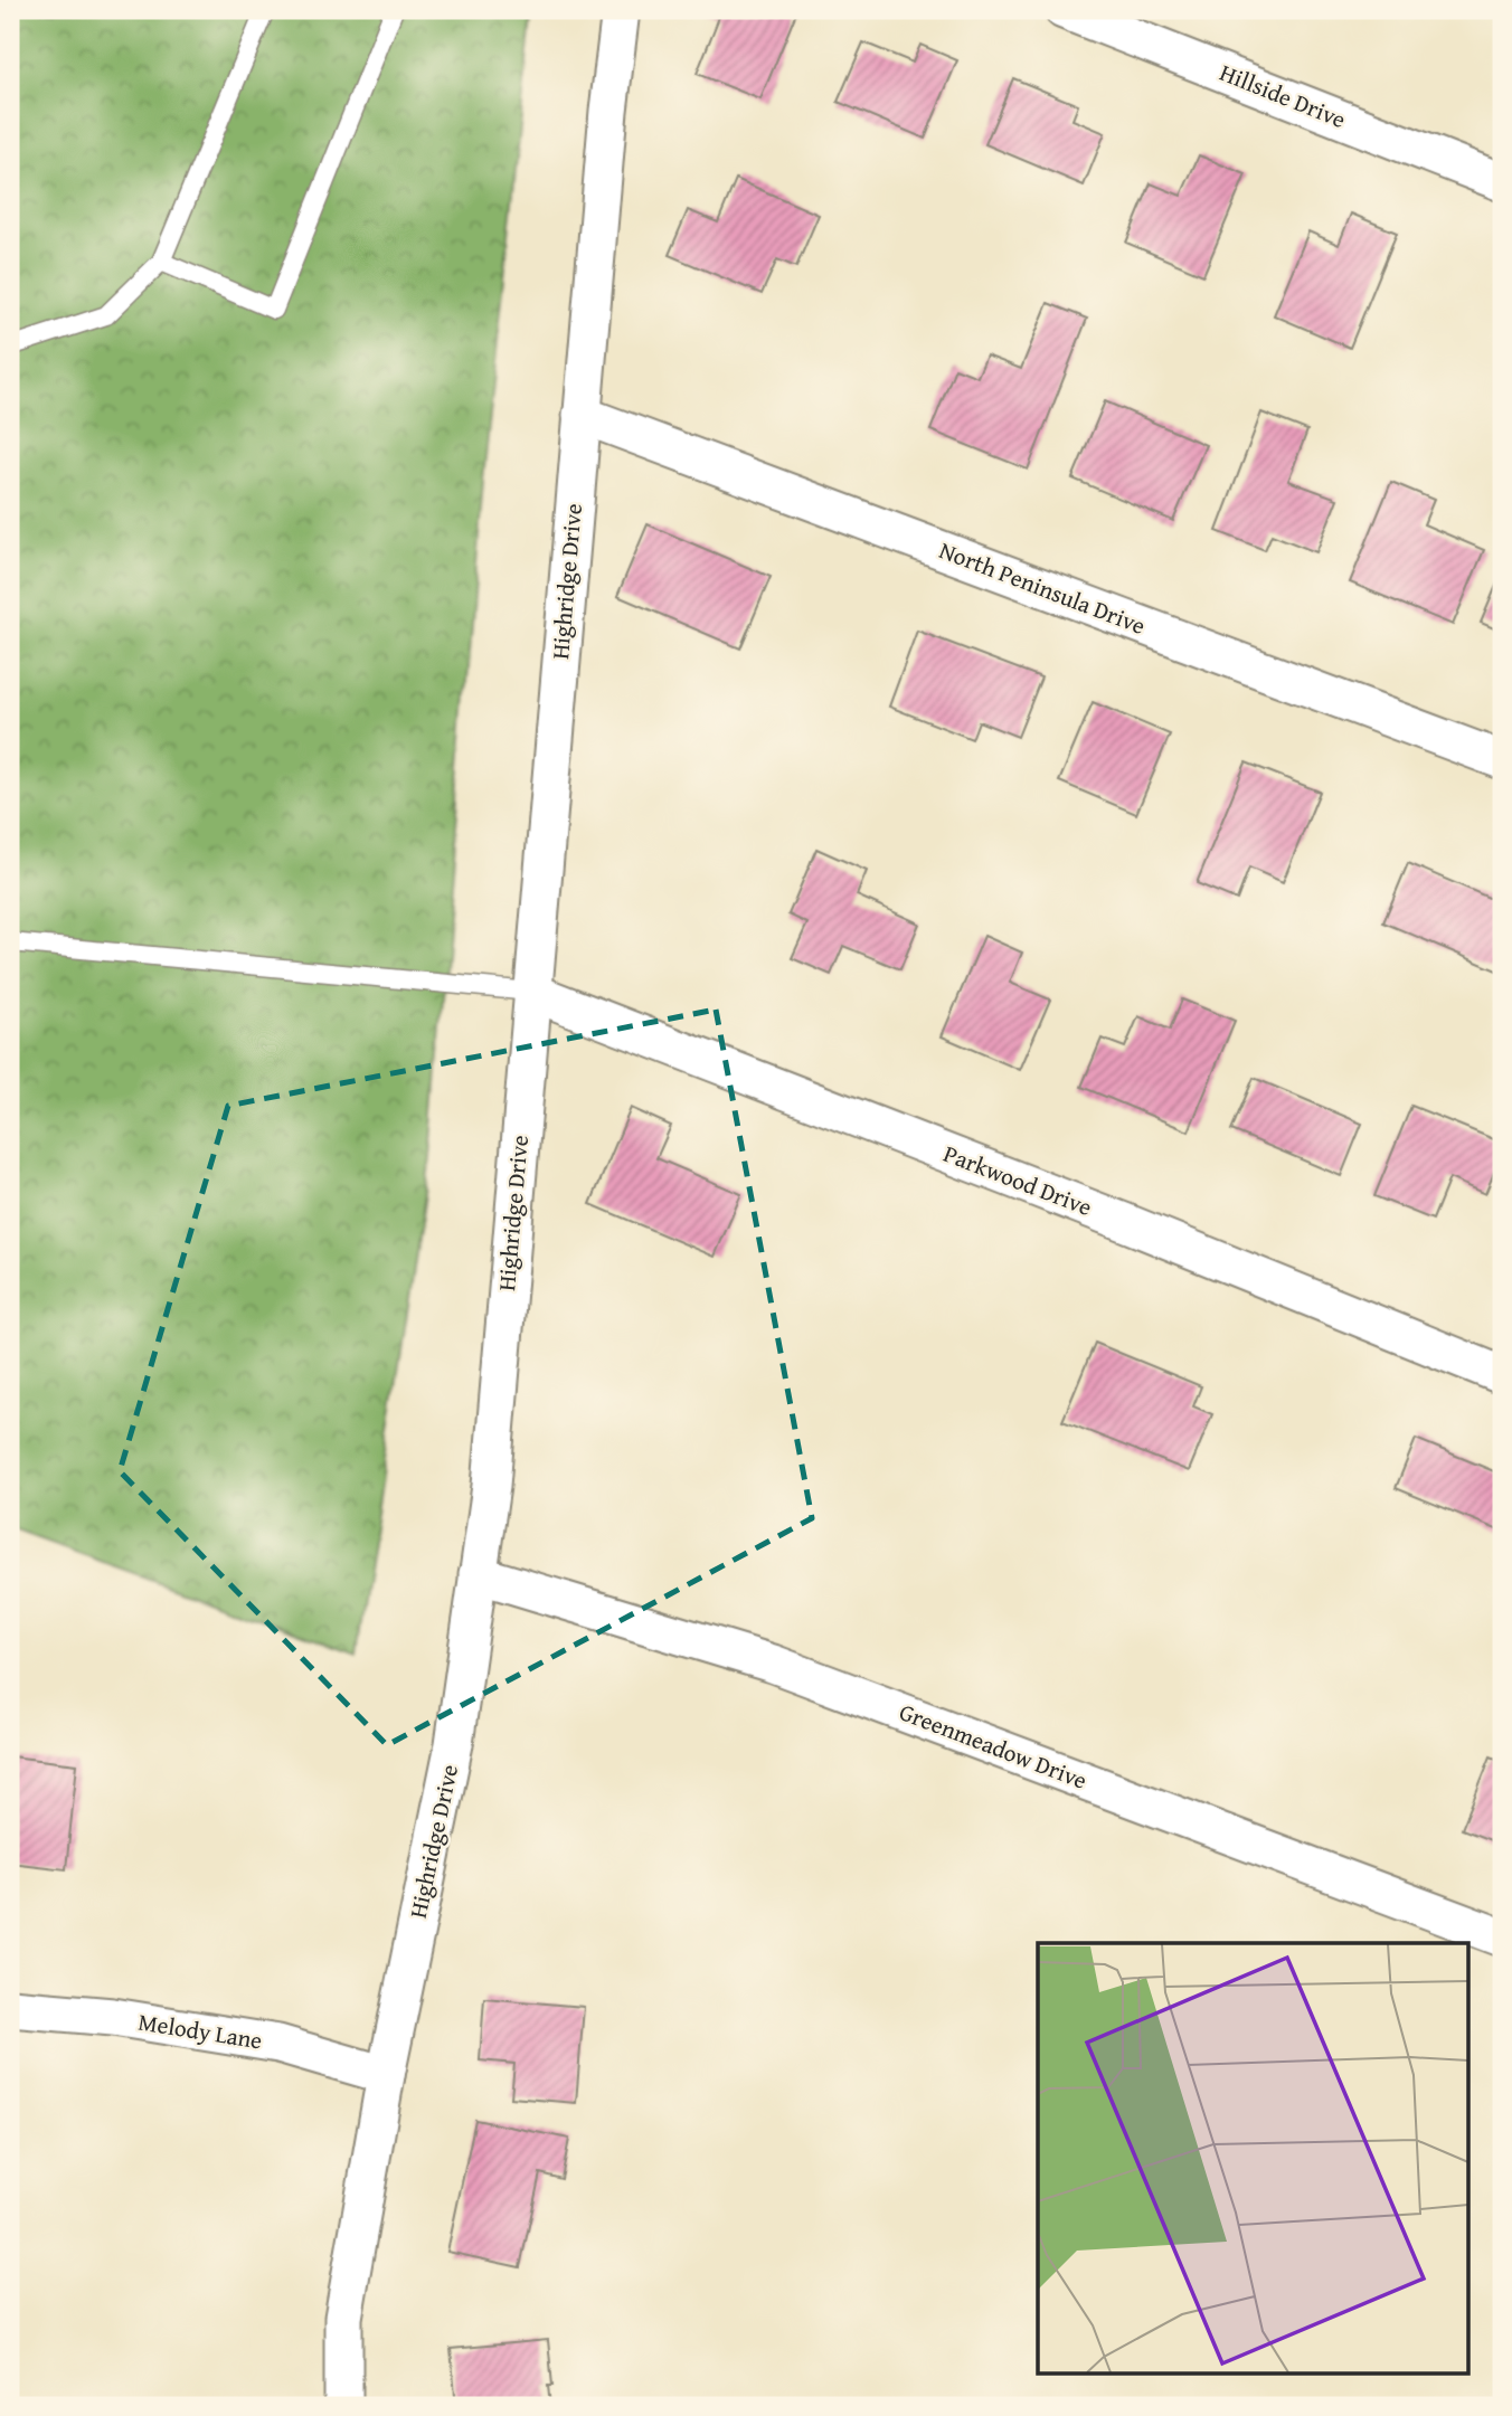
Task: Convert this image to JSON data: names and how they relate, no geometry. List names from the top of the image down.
{
  "streets": {
    "street": [
      "Hillside Drive",
      "Highridge Drive",
      "North Peninsula Drive",
      "Parkwood Drive",
      "Greenmeadow Drive",
      "Melody Lane"
    ]
  },
  "crossings": [
    ["Highridge Drive", "North Peninsula Drive"],
    ["Highridge Drive", "Parkwood Drive"],
    ["Highridge Drive", "Greenmeadow Drive"],
    ["Highridge Drive", "Melody Lane"]
  ]
}
